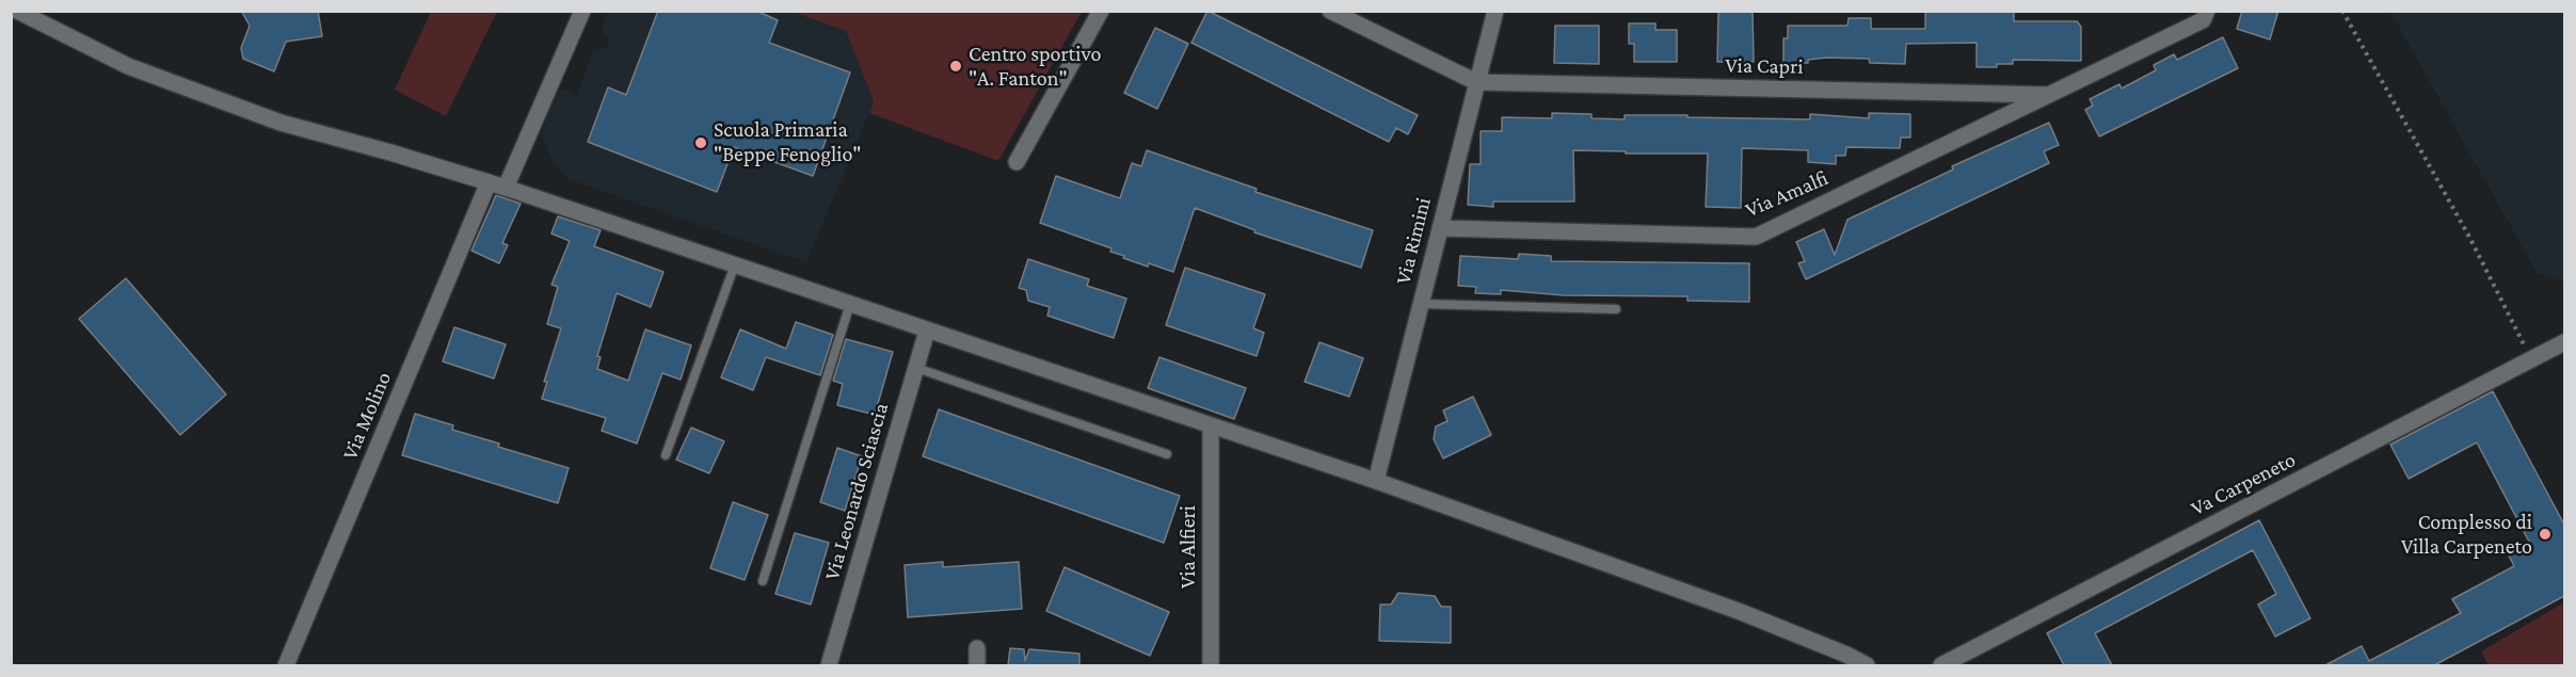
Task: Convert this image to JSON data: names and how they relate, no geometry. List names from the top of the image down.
{
  "streets": {
    "street": [
      "Via Capri",
      "Via Amalfi",
      "Via Rimini",
      "Via Molino",
      "Va Carpeneto",
      "Via Leonardo Sciascia",
      "Via Alfieri"
    ]
  },
  "crossings": [
    ["Via Capri", "Via Amalfi"],
    ["Via Capri", "Via Rimini"],
    ["Via Amalfi", "Via Rimini"]
  ],
  "places": ["Centro sportivo \"A. Fanton\"", "Scuola Primaria \"Beppe Fenoglio\"", "Complesso di Villa Carpeneto"]
}
